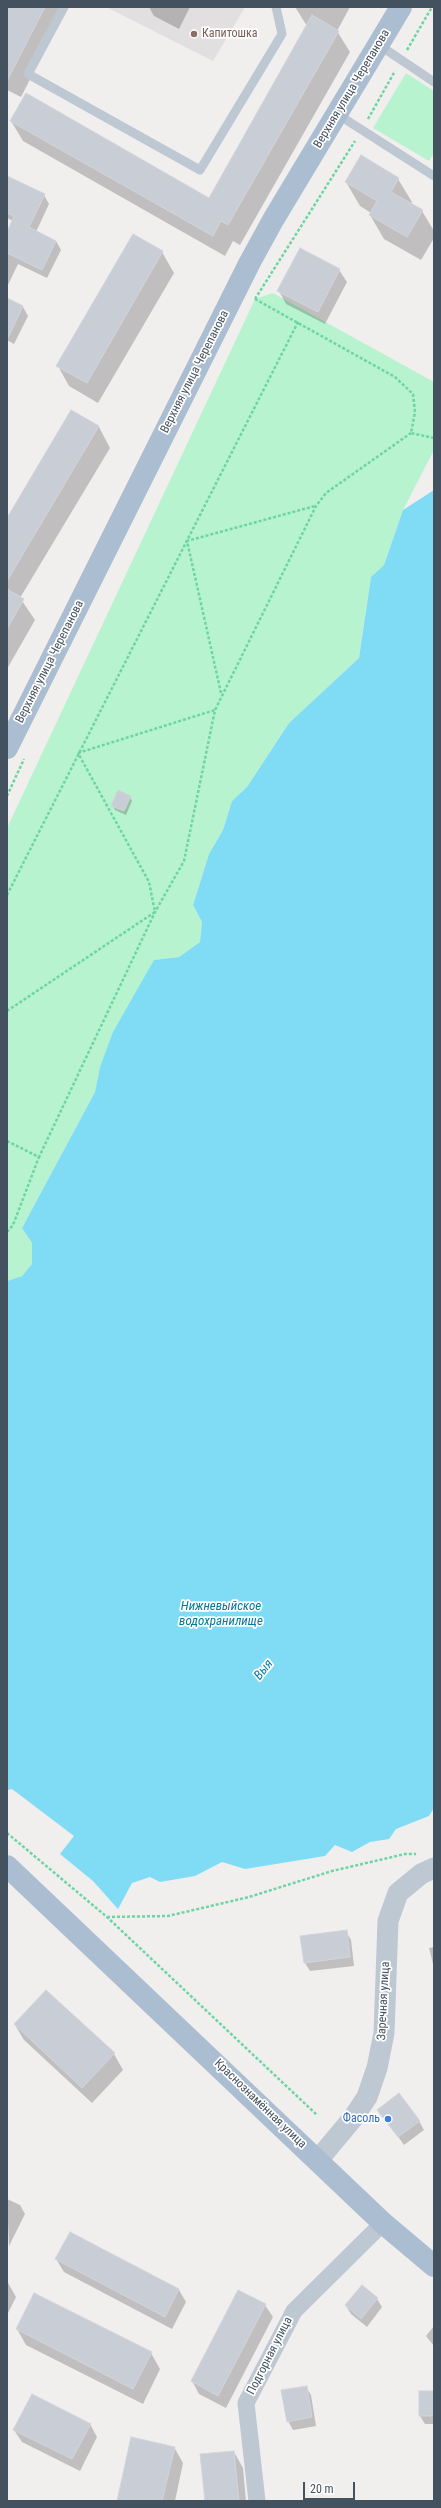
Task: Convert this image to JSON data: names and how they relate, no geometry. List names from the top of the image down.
{
  "streets": {
    "main road": ["Верхняя улица Черепанова", "Краснознамённая улица"],
    "street": ["Заречная улица", "Подгорная улица"]
  },
  "crossings": [
    ["Заречная улица", "Краснознамённая улица"],
    ["Краснознамённая улица", "Подгорная улица"]
  ],
  "water": ["Нижневыйское водохранилище", "Выя"],
  "places": ["Капитошка", "Фасоль"],
  "scale_bar": "20 m"
}
